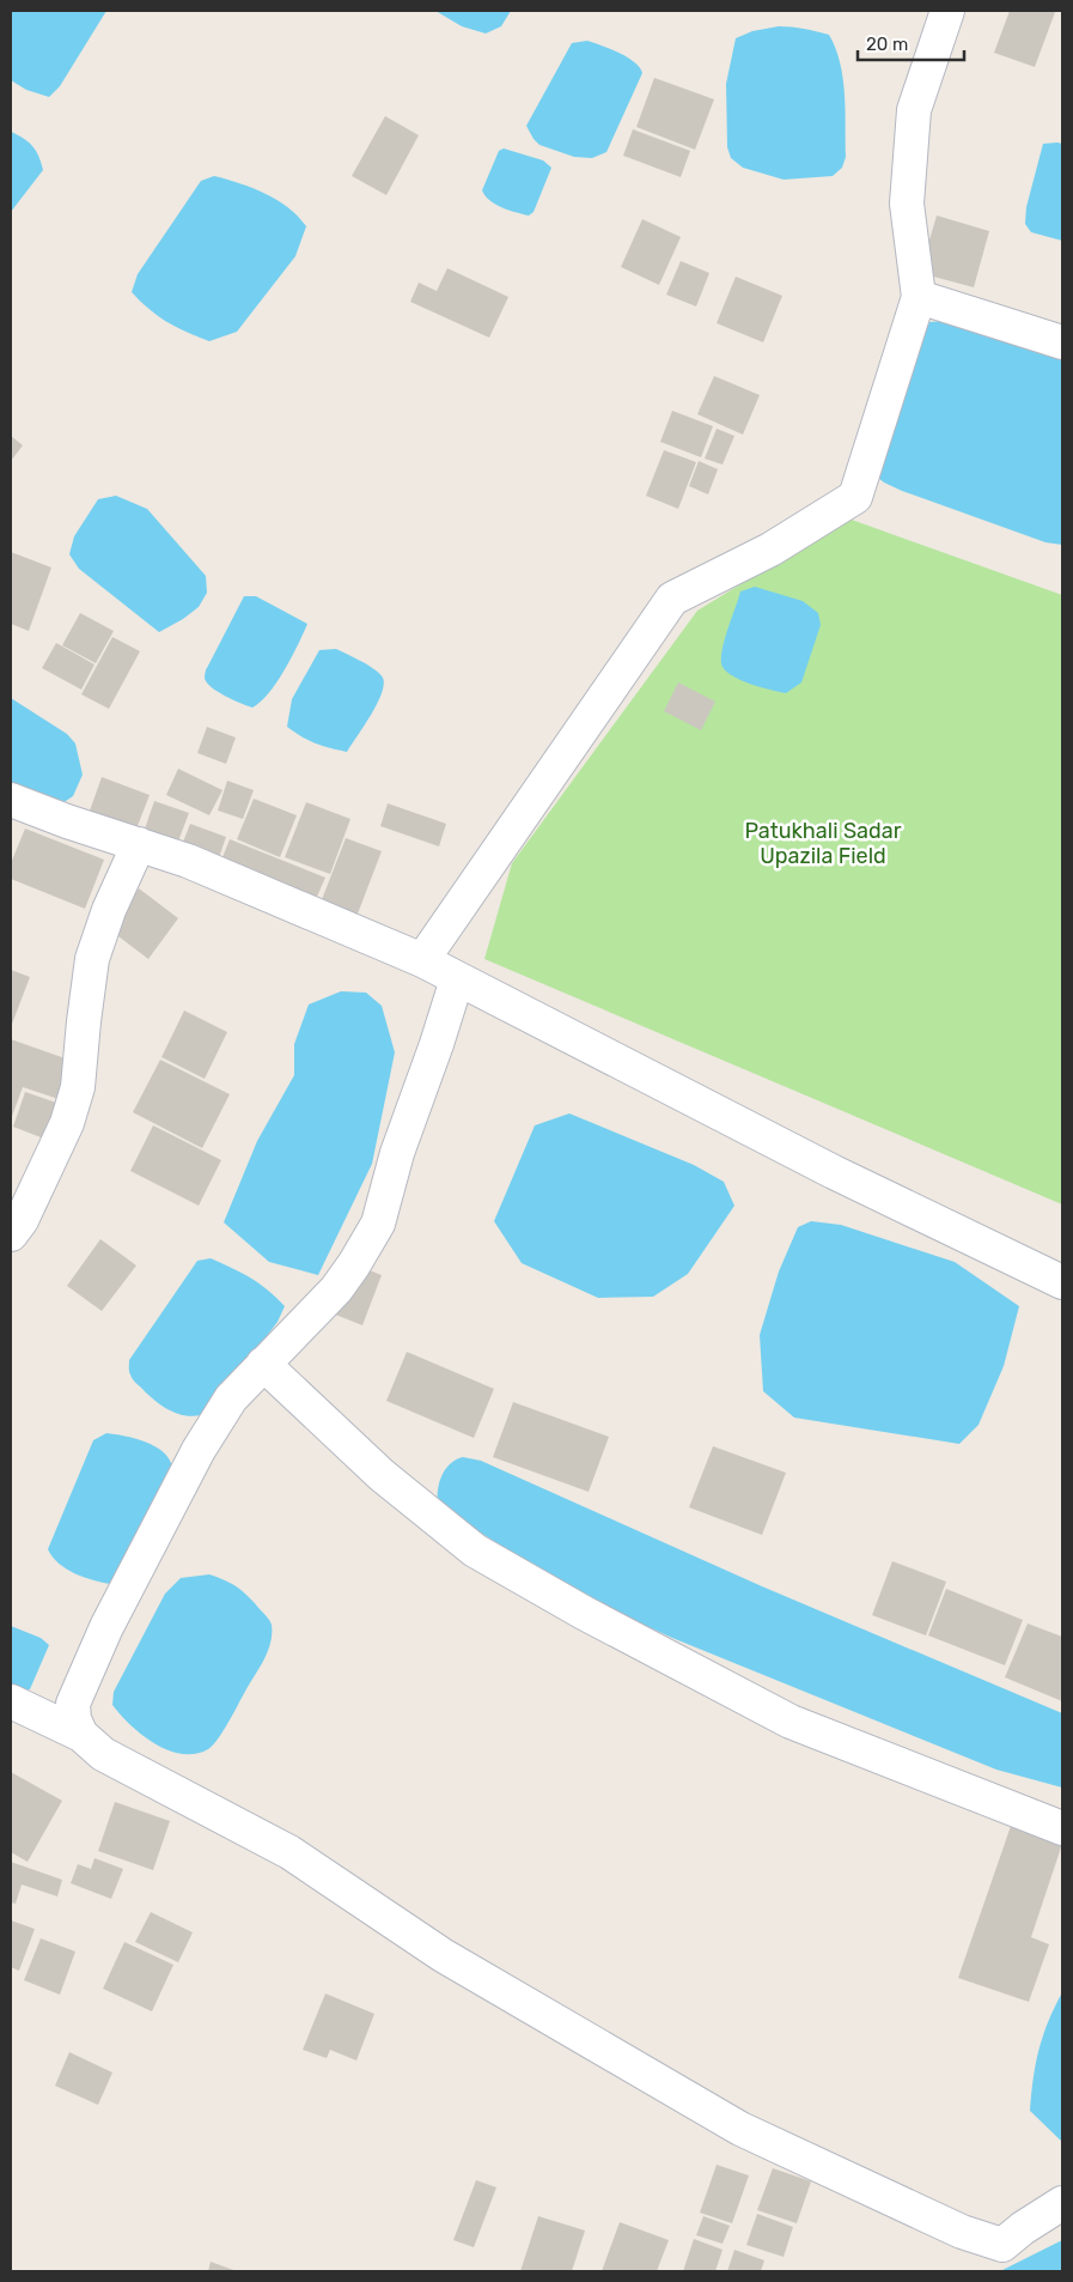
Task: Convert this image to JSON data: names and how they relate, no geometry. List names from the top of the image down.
{
  "parks": ["Patukhali Sadar Upazila Field"],
  "scale_bar": "20 m"
}
